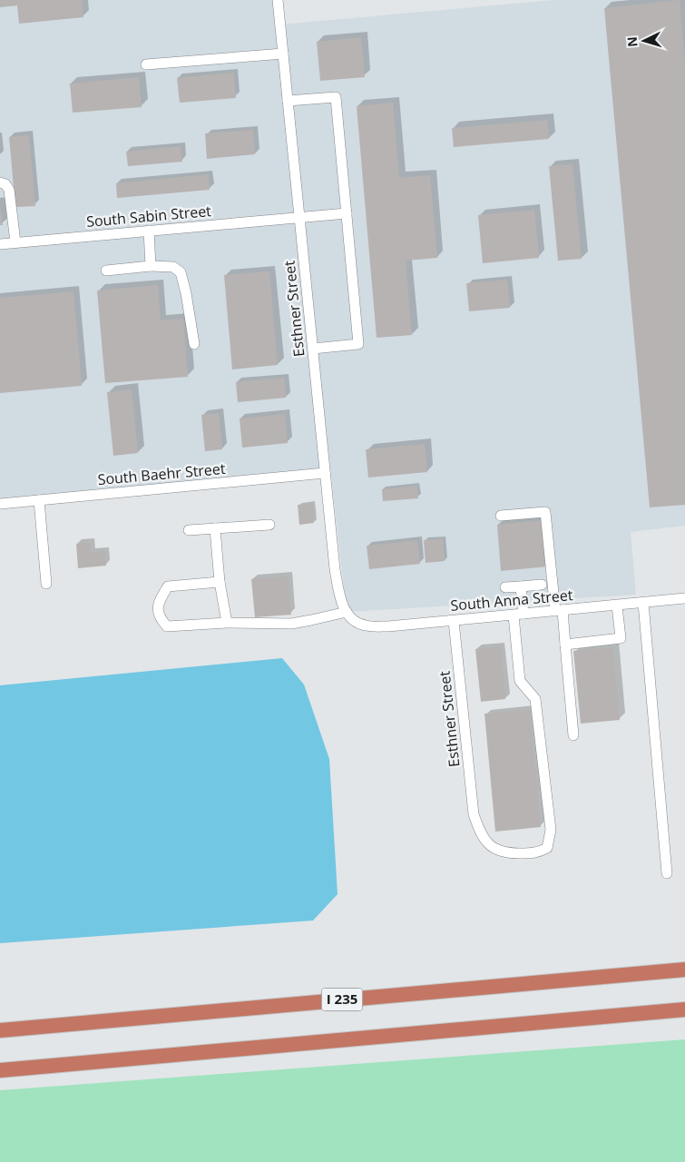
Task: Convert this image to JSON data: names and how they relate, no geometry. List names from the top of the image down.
{
  "streets": {
    "highway": ["I 235"],
    "street": [
      "South Sabin Street",
      "Esthner Street",
      "South Baehr Street",
      "South Anna Street"
    ]
  },
  "crossings": [
    ["South Sabin Street", "Esthner Street"],
    ["Esthner Street", "South Baehr Street"],
    ["Esthner Street", "South Anna Street"]
  ],
  "north": "left"
}
